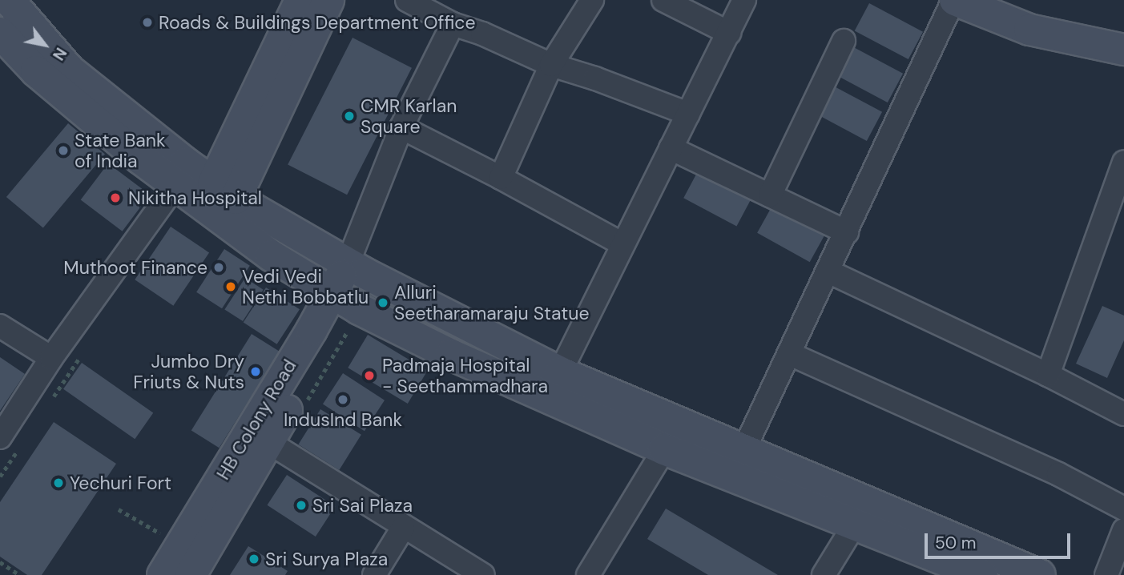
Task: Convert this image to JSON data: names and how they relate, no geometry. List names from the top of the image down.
{
  "streets": {
    "street": ["HB Colony Road"]
  },
  "places": [
    "Roads & Buildings Department Office",
    "CMR Karlan Square",
    "State Bank of India",
    "Nikitha Hospital",
    "Muthoot Finance",
    "Vedi Vedi Nethi Bobbatlu",
    "Alluri Seetharamaraju Statue",
    "Jumbo Dry Friuts & Nuts",
    "Padmaja Hospital - Seethammadhara",
    "IndusInd Bank",
    "Yechuri Fort",
    "Sri Sai Plaza",
    "Sri Surya Plaza"
  ],
  "scale_bar": "50 m",
  "north": "bottom right"
}
